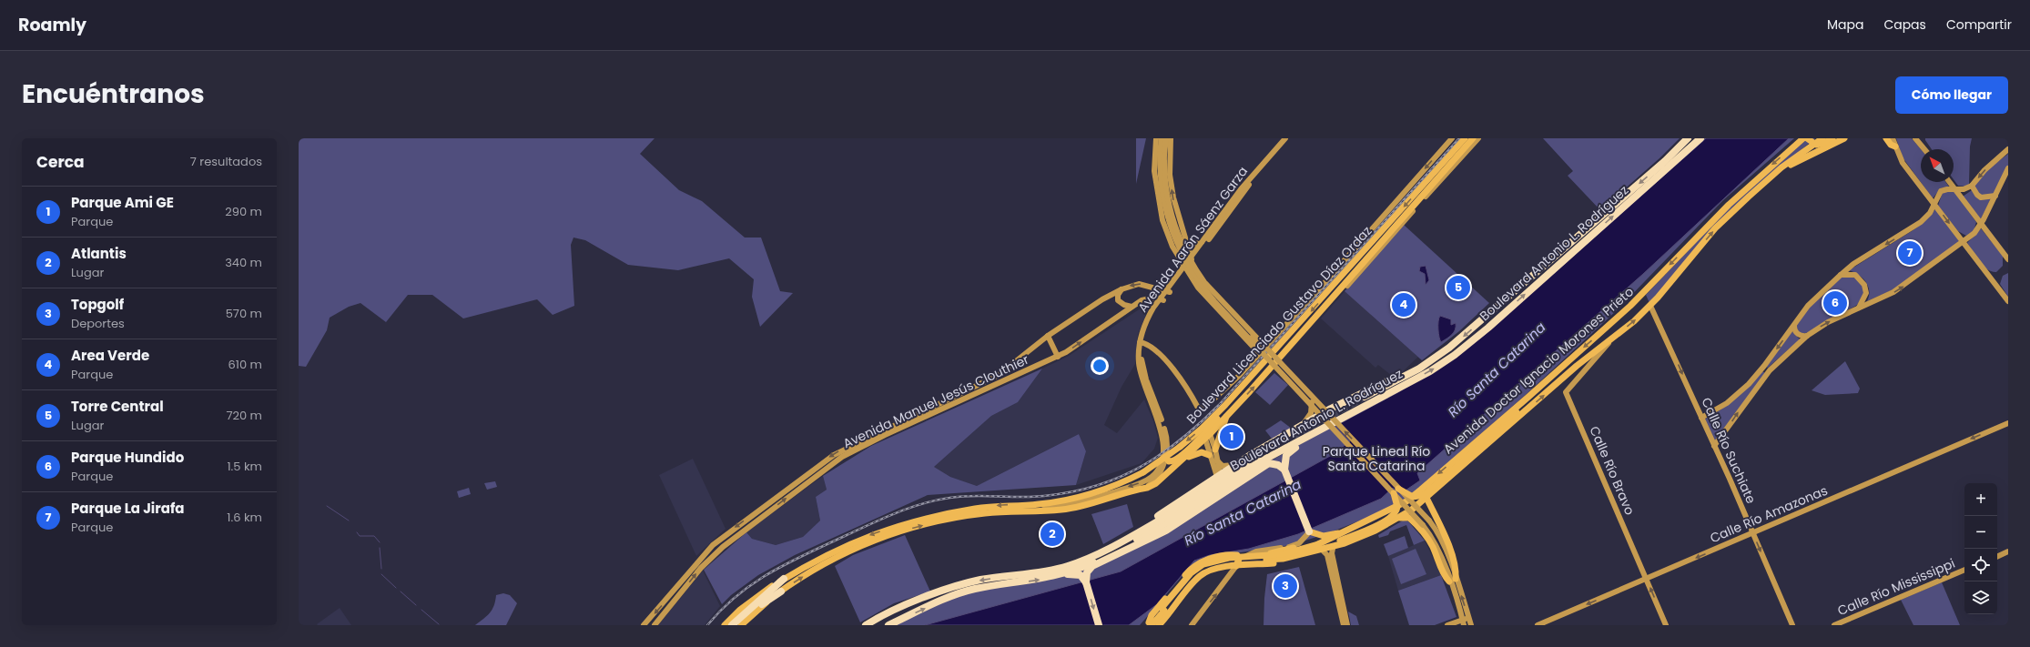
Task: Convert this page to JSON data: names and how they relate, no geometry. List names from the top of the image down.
{
  "streets": {
    "highway": ["Boulevard Antonio L. Rodríguez"],
    "main road": ["Boulevard Licenciado Gustavo Díaz Ordaz", "Avenida Doctor Ignacio Morones Prieto"],
    "street": [
      "Avenida Aarón Sáenz Garza",
      "Avenida Manuel Jesús Clouthier",
      "Calle Río Suchiate",
      "Calle Río Bravo",
      "Calle Río Amazonas",
      "Calle Río Mississippi"
    ]
  },
  "crossings": [
    ["Avenida Aarón Sáenz Garza", "Boulevard Licenciado Gustavo Díaz Ordaz"],
    ["Avenida Aarón Sáenz Garza", "Avenida Manuel Jesús Clouthier"],
    ["Avenida Doctor Ignacio Morones Prieto", "Calle Río Suchiate"],
    ["Avenida Doctor Ignacio Morones Prieto", "Calle Río Bravo"],
    ["Calle Río Suchiate", "Calle Río Amazonas"],
    ["Calle Río Bravo", "Calle Río Amazonas"]
  ],
  "one_way": ["Calle Río Suchiate", "Calle Río Amazonas"],
  "water": ["Río Santa Catarina"],
  "parks": ["Parque Lineal Río Santa Catarina"],
  "north": "top left",
  "page": {
    "header": "Roamly",
    "nav": ["Mapa", "Capas", "Compartir"],
    "title": "Encuéntranos",
    "buttons": "Cómo llegar",
    "heading": ["Cerca", "7 resultados"],
    "list": [
      {
        "mark": "1",
        "name": "Parque Ami GE",
        "note": "Parque",
        "value": "290 m"
      },
      {
        "mark": "2",
        "name": "Atlantis",
        "note": "Lugar",
        "value": "340 m"
      },
      {
        "mark": "3",
        "name": "Topgolf",
        "note": "Deportes",
        "value": "570 m"
      },
      {
        "mark": "4",
        "name": "Area Verde",
        "note": "Parque",
        "value": "610 m"
      },
      {
        "mark": "5",
        "name": "Torre Central",
        "note": "Lugar",
        "value": "720 m"
      },
      {
        "mark": "6",
        "name": "Parque Hundido",
        "note": "Parque",
        "value": "1.5 km"
      },
      {
        "mark": "7",
        "name": "Parque La Jirafa",
        "note": "Parque",
        "value": "1.6 km"
      }
    ],
    "pins": [
      "7",
      "5",
      "6",
      "4",
      "1",
      "2",
      "3"
    ],
    "map_buttons": ["+", "−"]
  }
}
